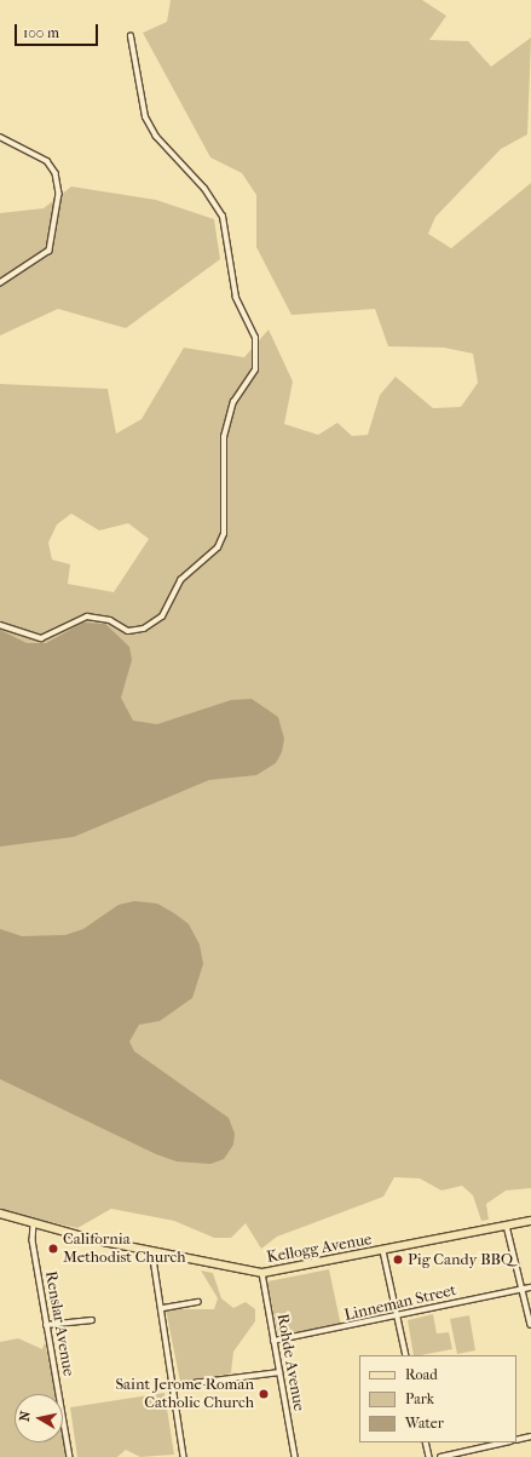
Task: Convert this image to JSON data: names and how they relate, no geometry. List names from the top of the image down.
{
  "streets": {
    "main road": ["Kellogg Avenue"],
    "street": ["Linneman Street", "Renslar Avenue", "Rohde Avenue"]
  },
  "crossings": [
    ["Kellogg Avenue", "Renslar Avenue"],
    ["Kellogg Avenue", "Rohde Avenue"],
    ["Linneman Street", "Rohde Avenue"]
  ],
  "places": ["California Methodist Church", "Pig Candy BBQ", "Saint Jerome Roman Catholic Church"],
  "legend": ["Road", "Park", "Water"],
  "scale_bar": "100 m",
  "north": "left"
}
